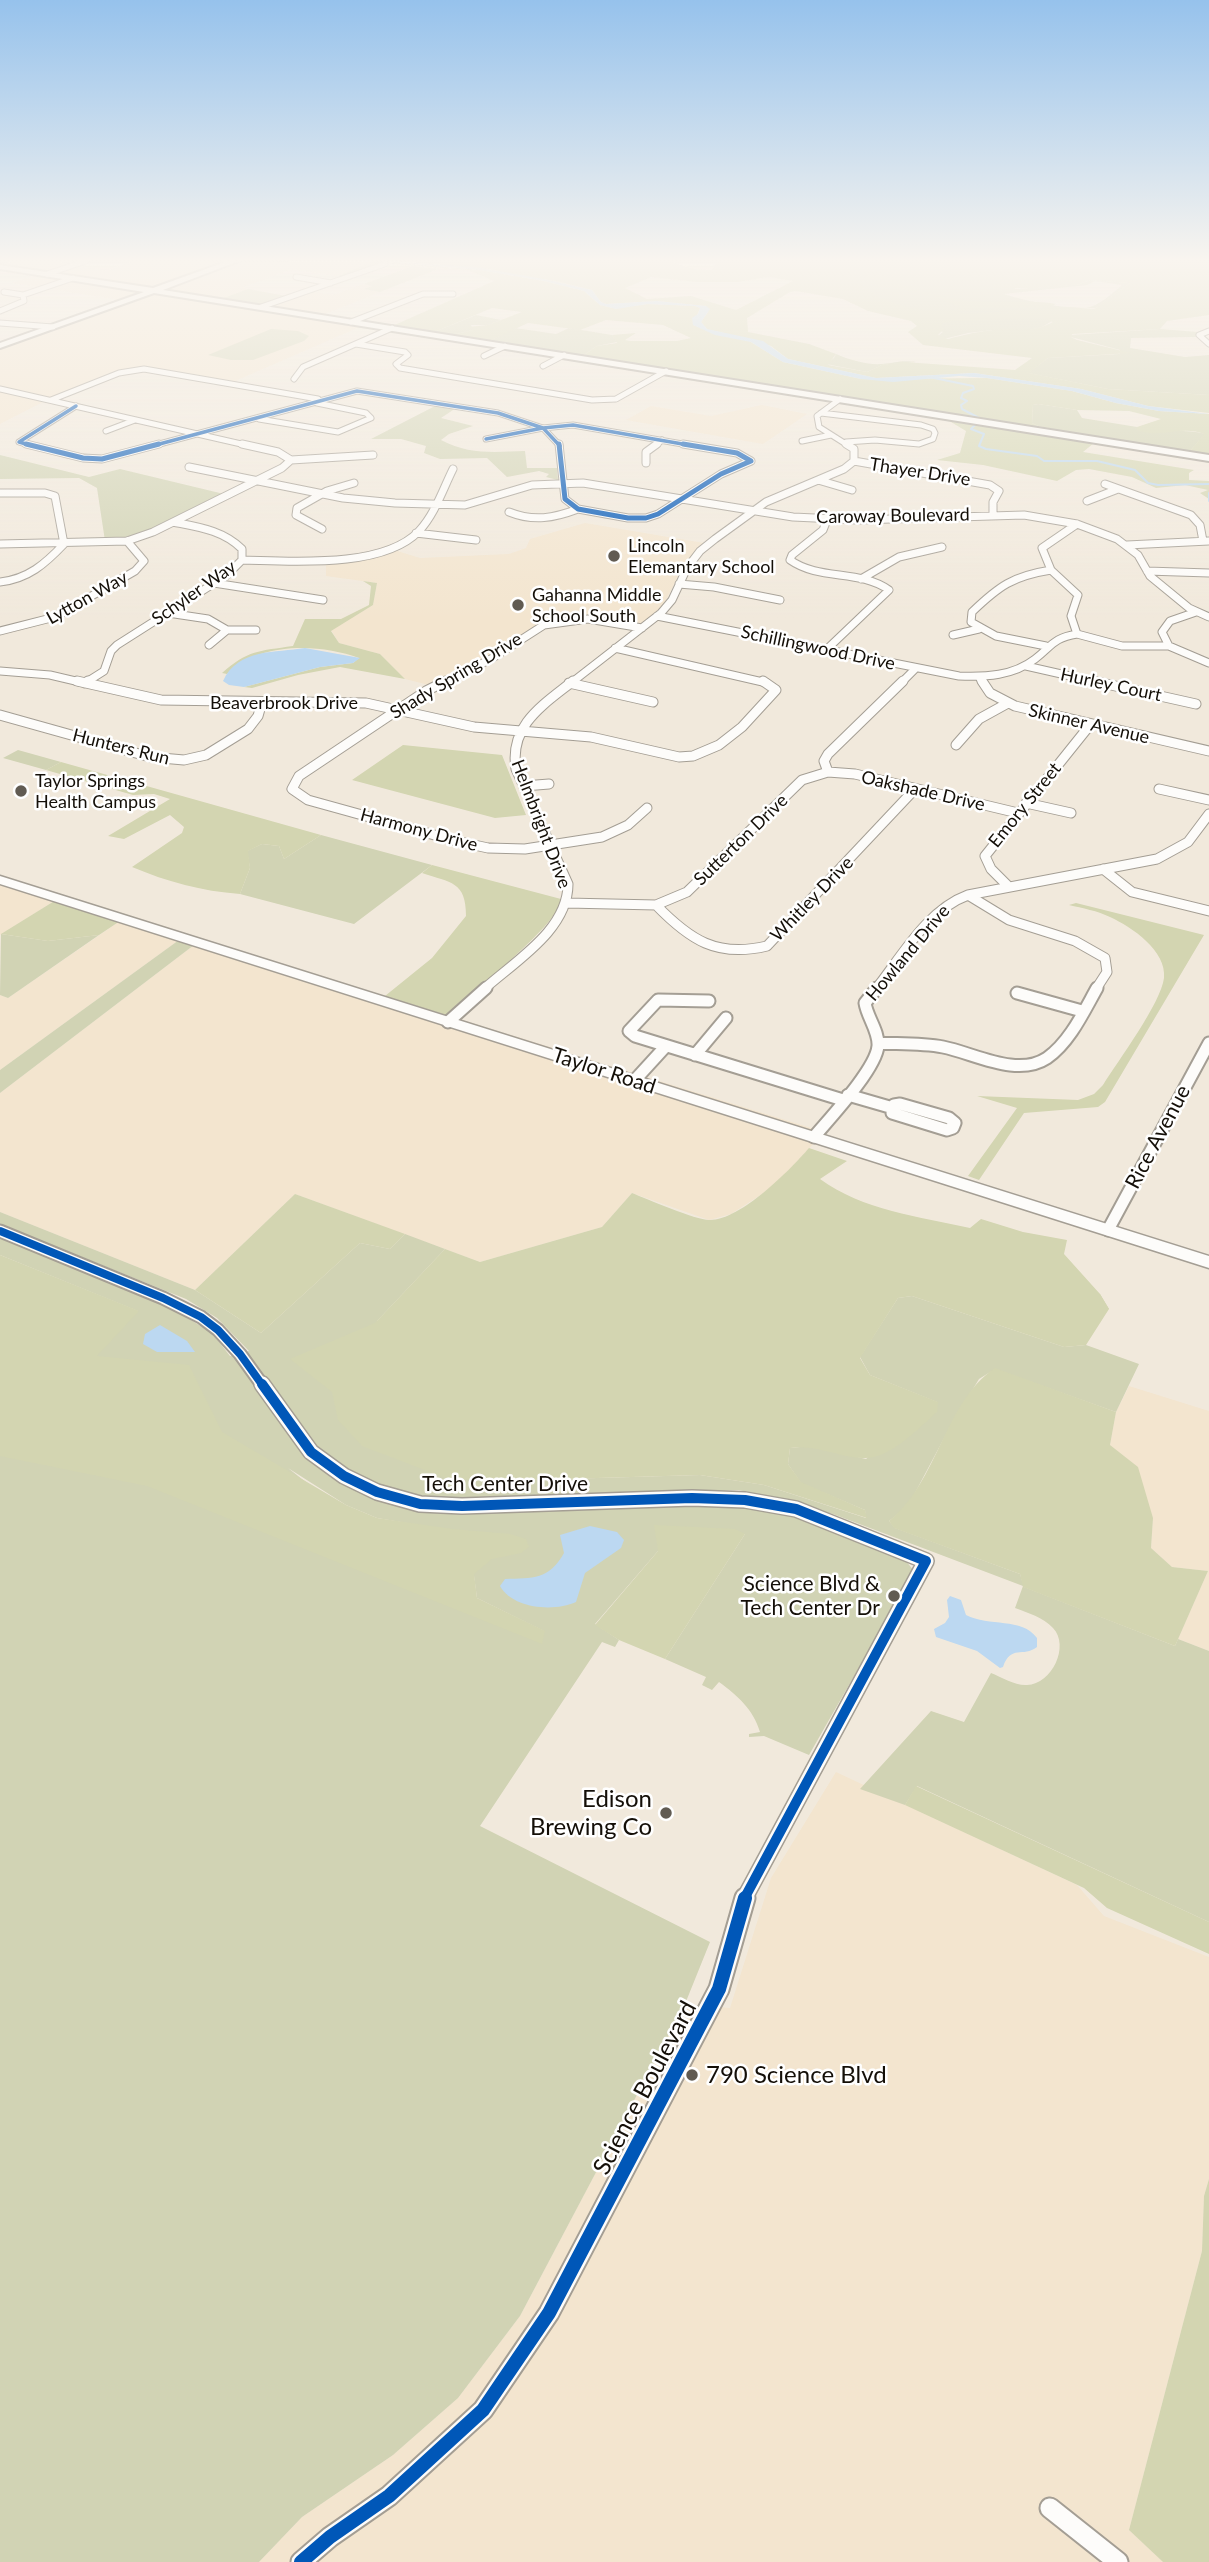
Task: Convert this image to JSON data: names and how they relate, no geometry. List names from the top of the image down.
{
  "streets": {
    "main road": ["Taylor Road"],
    "street": [
      "Thayer Drive",
      "Caroway Boulevard",
      "Schyler Way",
      "Lytton Way",
      "Schillingwood Drive",
      "Shady Spring Drive",
      "Hurley Court",
      "Beaverbrook Drive",
      "Skinner Avenue",
      "Hunters Run",
      "Oakshade Drive",
      "Emory Street",
      "Helmbright Drive",
      "Harmony Drive",
      "Sutterton Drive",
      "Whitley Drive",
      "Howland Drive",
      "Rice Avenue",
      "Tech Center Drive",
      "Science Boulevard"
    ]
  },
  "crossings": [
    ["Thayer Drive", "Caroway Boulevard"],
    ["Thayer Drive", "Helmbright Drive"],
    ["Caroway Boulevard", "Helmbright Drive"],
    ["Schyler Way", "Beaverbrook Drive"],
    ["Schillingwood Drive", "Hurley Court"],
    ["Schillingwood Drive", "Skinner Avenue"],
    ["Schillingwood Drive", "Helmbright Drive"],
    ["Shady Spring Drive", "Beaverbrook Drive"],
    ["Shady Spring Drive", "Helmbright Drive"],
    ["Shady Spring Drive", "Harmony Drive"],
    ["Beaverbrook Drive", "Hunters Run"],
    ["Beaverbrook Drive", "Helmbright Drive"],
    ["Skinner Avenue", "Emory Street"],
    ["Oakshade Drive", "Emory Street"],
    ["Oakshade Drive", "Sutterton Drive"],
    ["Oakshade Drive", "Whitley Drive"],
    ["Emory Street", "Howland Drive"],
    ["Helmbright Drive", "Harmony Drive"],
    ["Helmbright Drive", "Sutterton Drive"],
    ["Helmbright Drive", "Taylor Road"],
    ["Sutterton Drive", "Whitley Drive"],
    ["Taylor Road", "Rice Avenue"],
    ["Tech Center Drive", "Science Boulevard"]
  ],
  "places": [
    "Lincoln Elemantary School",
    "Gahanna Middle School South",
    "Taylor Springs Health Campus",
    "Science Blvd & Tech Center Dr",
    "Edison Brewing Co",
    "790 Science Blvd"
  ]
}
